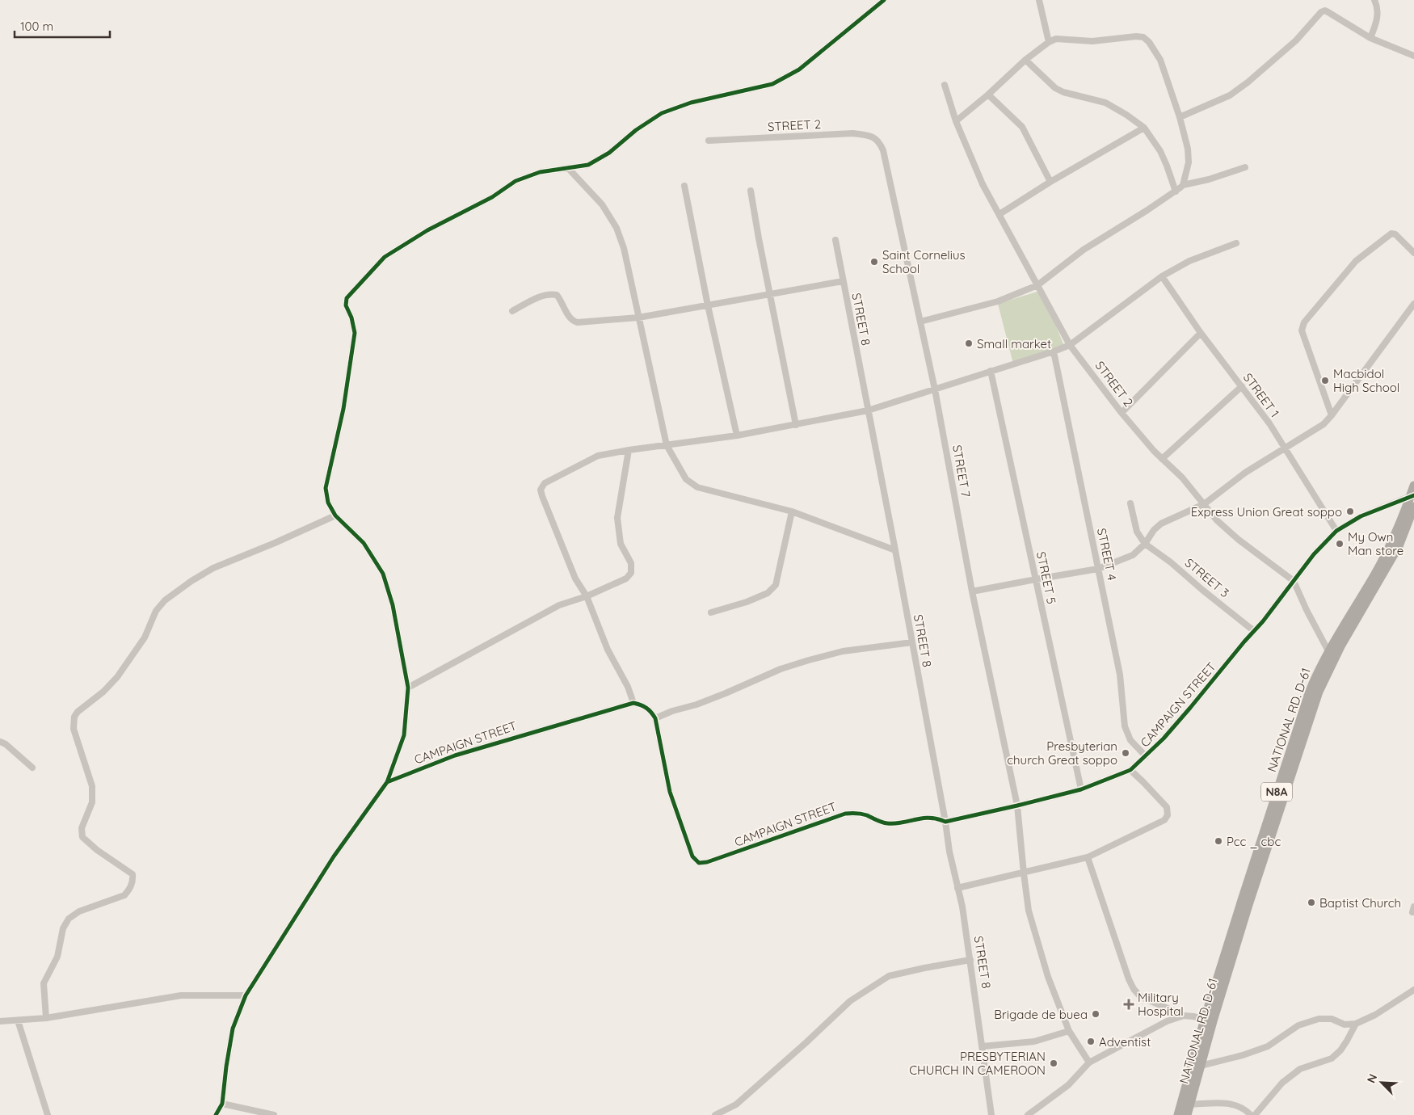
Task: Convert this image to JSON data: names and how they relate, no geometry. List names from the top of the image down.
{
  "streets": {
    "highway": ["NATIONAL RD. D-61", "N8A"],
    "street": [
      "STREET 2",
      "STREET 8",
      "STREET 1",
      "STREET 7",
      "STREET 4",
      "STREET 5",
      "STREET 3",
      "CAMPAIGN STREET"
    ]
  },
  "crossings": [
    ["STREET 2", "STREET 7"],
    ["STREET 2", "CAMPAIGN STREET"],
    ["STREET 2", "NATIONAL RD. D-61"],
    ["STREET 8", "CAMPAIGN STREET"],
    ["STREET 1", "CAMPAIGN STREET"],
    ["STREET 7", "CAMPAIGN STREET"],
    ["STREET 4", "CAMPAIGN STREET"],
    ["STREET 5", "CAMPAIGN STREET"],
    ["STREET 3", "CAMPAIGN STREET"],
    ["CAMPAIGN STREET", "NATIONAL RD. D-61"]
  ],
  "places": {
    "other": [
      "Saint Cornelius School",
      "Small market",
      "Macbidol High School",
      "Express Union Great soppo",
      "My Own Man store",
      "Presbyterian church Great soppo",
      "Pcc _ cbc",
      "Baptist Church",
      "Brigade de buea",
      "Adventist",
      "PRESBYTERIAN CHURCH IN CAMEROON"
    ],
    "health": ["Military Hospital"]
  },
  "scale_bar": "100 m",
  "north": "top left"
}
